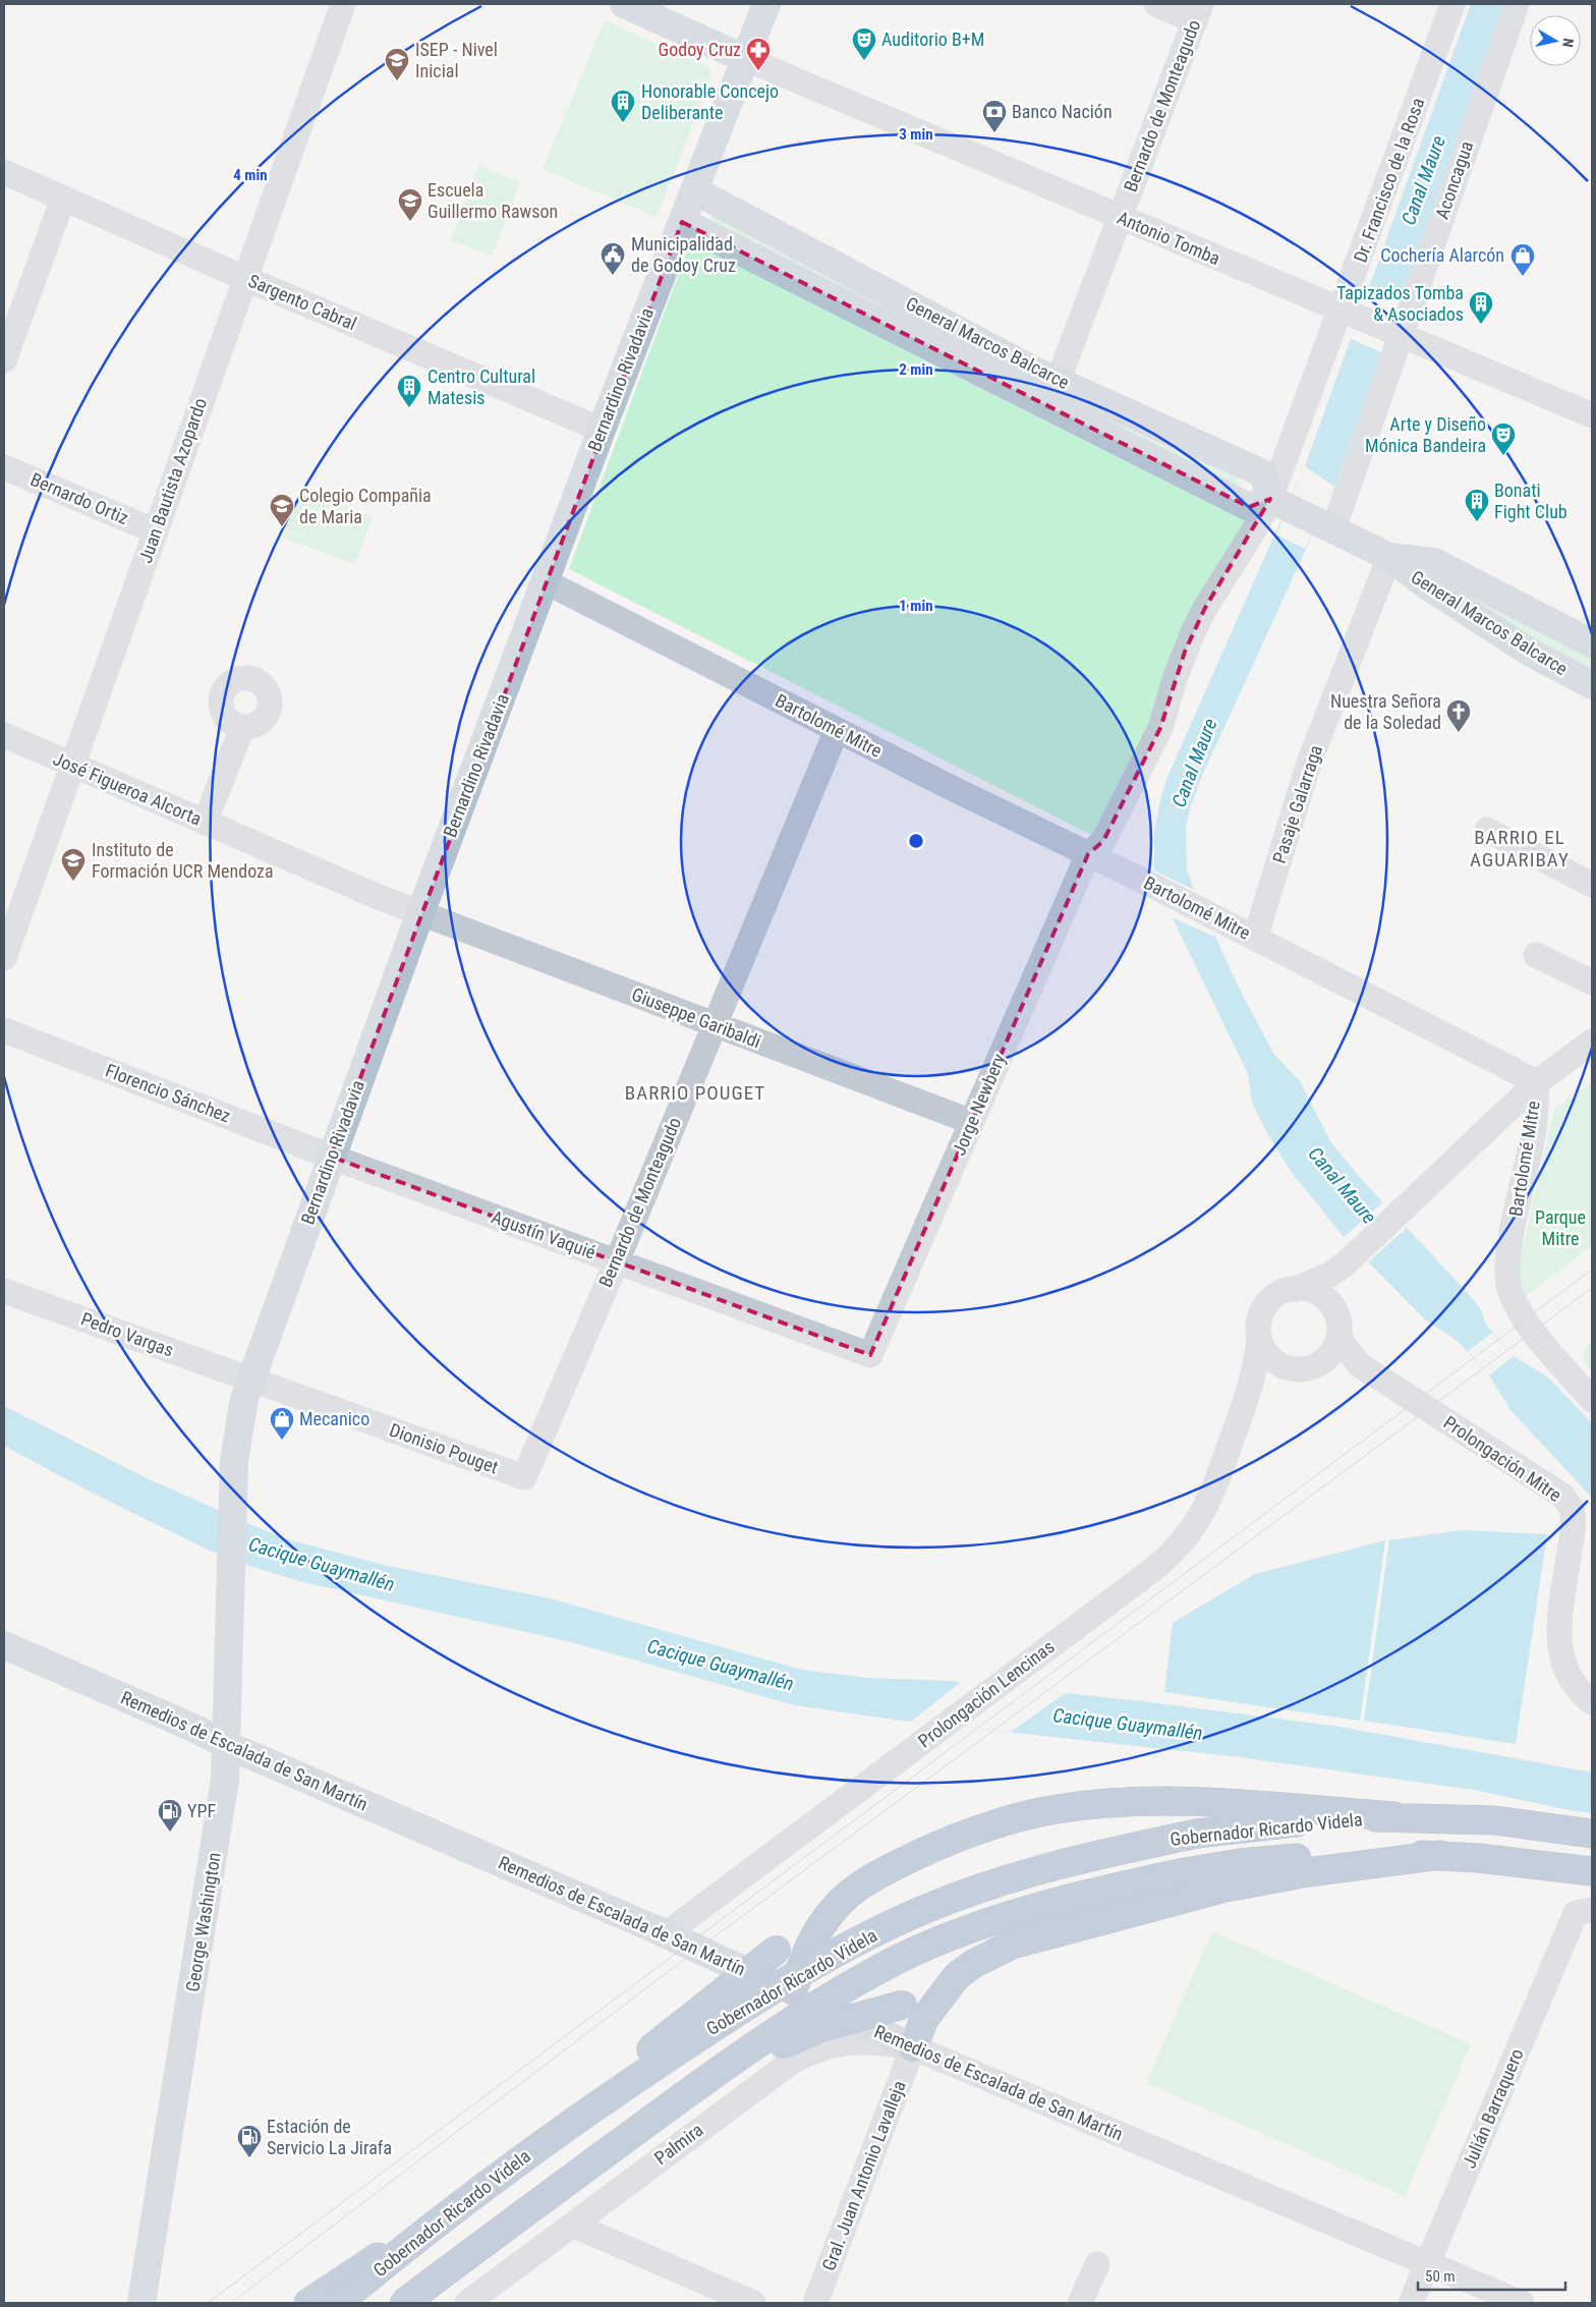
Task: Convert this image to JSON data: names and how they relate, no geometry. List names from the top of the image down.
{
  "streets": {
    "highway": ["Gobernador Ricardo Videla"],
    "main road": [
      "General Marcos Balcarce",
      "Bernardino Rivadavia",
      "Remedios de Escalada de San Martín",
      "George Washington"
    ],
    "street": [
      "Bernardo de Monteagudo",
      "Dr. Francisco de la Rosa",
      "Aconcagua",
      "Antonio Tomba",
      "Sargento Cabral",
      "Juan Bautista Azopardo",
      "Bernardo Ortiz",
      "Bartolomé Mitre",
      "José Figueroa Alcorta",
      "Pasaje Galarraga",
      "Giuseppe Garibaldi",
      "Florencio Sánchez",
      "Jorge Newbery",
      "Agustín Vaquié",
      "Pedro Vargas",
      "Dionisio Pouget",
      "Prolongación Mitre",
      "Prolongación Lencinas",
      "Julián Barraquero",
      "Palmira",
      "Gral. Juan Antonio Lavalleja"
    ]
  },
  "crossings": [
    ["Bernardo de Monteagudo", "Antonio Tomba"],
    ["Bernardo de Monteagudo", "General Marcos Balcarce"],
    ["Bernardo de Monteagudo", "Bartolomé Mitre"],
    ["Bernardo de Monteagudo", "Giuseppe Garibaldi"],
    ["Bernardo de Monteagudo", "Agustín Vaquié"],
    ["Bernardo de Monteagudo", "Dionisio Pouget"],
    ["Dr. Francisco de la Rosa", "Antonio Tomba"],
    ["Dr. Francisco de la Rosa", "General Marcos Balcarce"],
    ["Dr. Francisco de la Rosa", "Bartolomé Mitre"],
    ["Dr. Francisco de la Rosa", "Jorge Newbery"],
    ["Aconcagua", "Antonio Tomba"],
    ["Aconcagua", "General Marcos Balcarce"],
    ["Antonio Tomba", "Bernardino Rivadavia"],
    ["Sargento Cabral", "Bernardino Rivadavia"],
    ["Sargento Cabral", "Juan Bautista Azopardo"],
    ["General Marcos Balcarce", "Bernardino Rivadavia"],
    ["General Marcos Balcarce", "Pasaje Galarraga"],
    ["Bernardino Rivadavia", "Bartolomé Mitre"],
    ["Bernardino Rivadavia", "José Figueroa Alcorta"],
    ["Bernardino Rivadavia", "Giuseppe Garibaldi"],
    ["Bernardino Rivadavia", "Florencio Sánchez"],
    ["Bernardino Rivadavia", "Agustín Vaquié"],
    ["Bernardino Rivadavia", "Pedro Vargas"],
    ["Bernardino Rivadavia", "Dionisio Pouget"],
    ["Bernardino Rivadavia", "George Washington"],
    ["Juan Bautista Azopardo", "Bernardo Ortiz"],
    ["Juan Bautista Azopardo", "José Figueroa Alcorta"],
    ["Bartolomé Mitre", "Pasaje Galarraga"],
    ["Bartolomé Mitre", "Jorge Newbery"],
    ["José Figueroa Alcorta", "Giuseppe Garibaldi"],
    ["Giuseppe Garibaldi", "Jorge Newbery"],
    ["Florencio Sánchez", "Agustín Vaquié"],
    ["Jorge Newbery", "Agustín Vaquié"],
    ["Pedro Vargas", "Dionisio Pouget"],
    ["Prolongación Lencinas", "Remedios de Escalada de San Martín"],
    ["Remedios de Escalada de San Martín", "George Washington"],
    ["Remedios de Escalada de San Martín", "Julián Barraquero"],
    ["Remedios de Escalada de San Martín", "Palmira"],
    ["Remedios de Escalada de San Martín", "Gral. Juan Antonio Lavalleja"],
    ["Palmira", "Gral. Juan Antonio Lavalleja"]
  ],
  "districts": ["BARRIO EL AGUARIBAY", "BARRIO POUGET"],
  "water": ["Canal Maure", "Cacique Guaymallén"],
  "parks": ["Parque Mitre"],
  "places": {
    "theatre": ["Auditorio B+M", "Arte y Diseño Mónica Bandeira"],
    "pharmacy": ["Godoy Cruz"],
    "school or university": [
      "ISEP - Nivel Inicial",
      "Escuela Guillermo Rawson",
      "Colegio Compañia de Maria",
      "Instituto de Formación UCR Mendoza"
    ],
    "building": [
      "Honorable Concejo Deliberante",
      "Tapizados Tomba & Asociados",
      "Centro Cultural Matesis",
      "Bonati Fight Club"
    ],
    "bank": ["Banco Nación"],
    "public building": ["Municipalidad de Godoy Cruz"],
    "shop": ["Cochería Alarcón", "Mecanico"],
    "church": ["Nuestra Señora de la Soledad"],
    "fuel station": ["YPF", "Estación de Servicio La Jirafa"]
  },
  "scale_bar": "50 m",
  "north": "right",
  "rings": [
    "3 min",
    "4 min",
    "2 min",
    "1 min"
  ]
}
